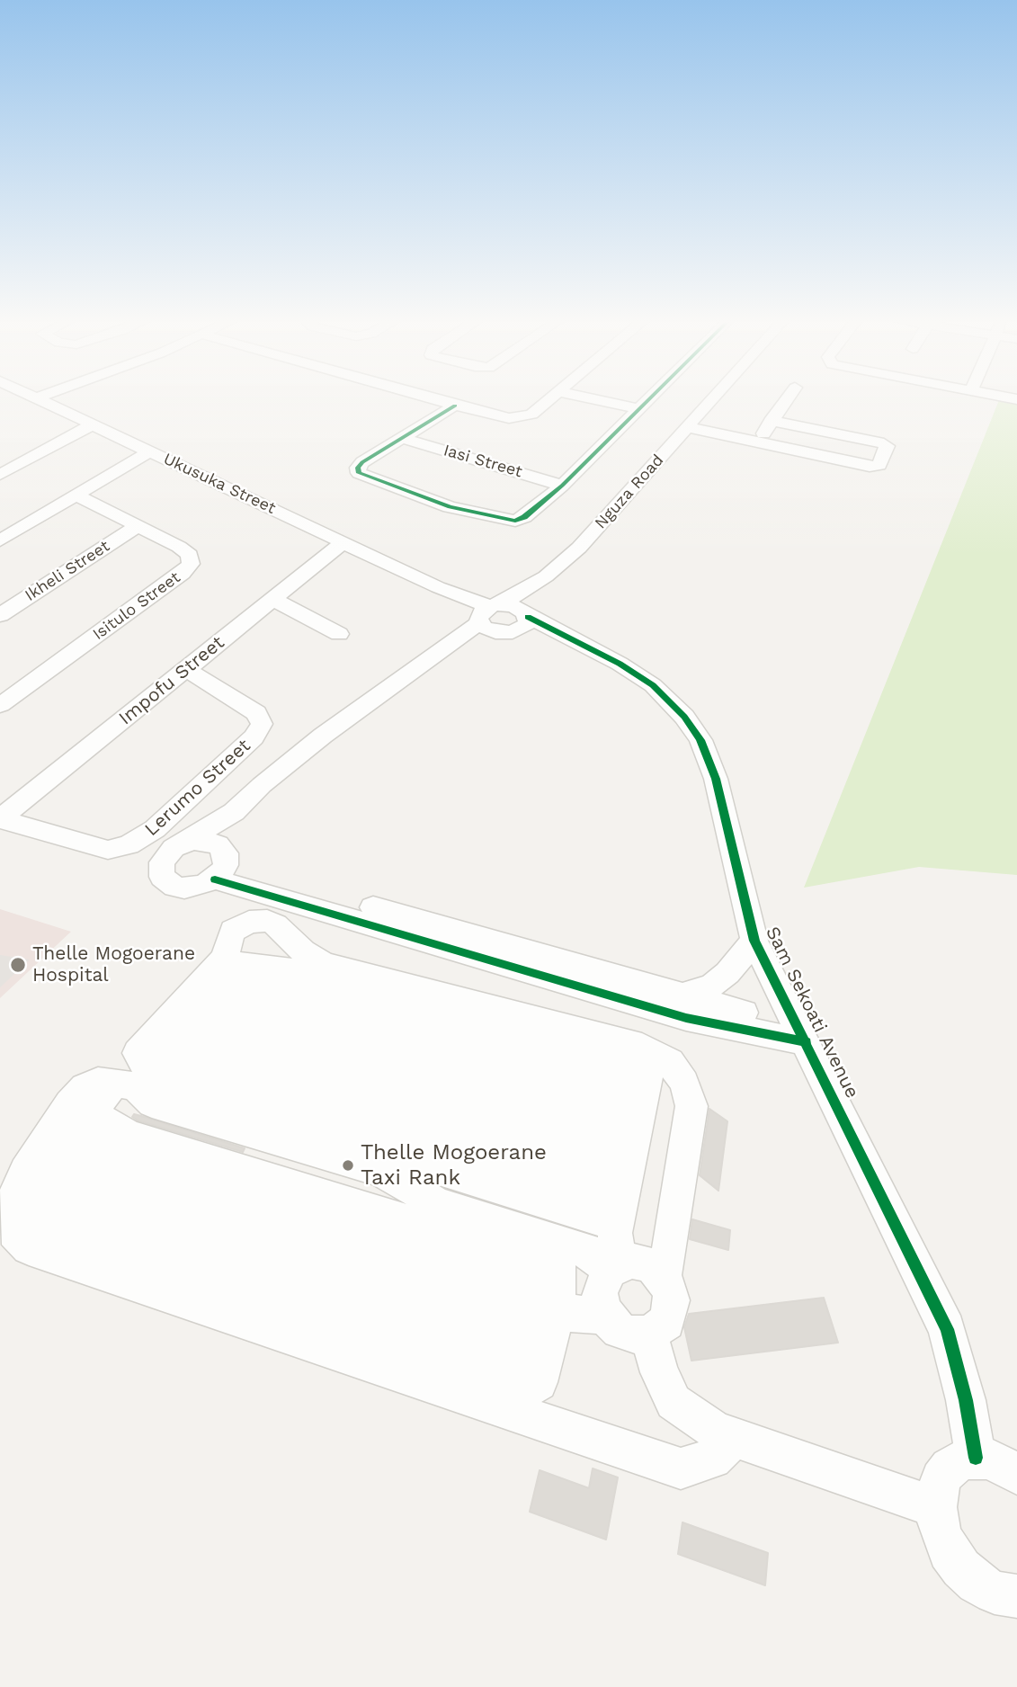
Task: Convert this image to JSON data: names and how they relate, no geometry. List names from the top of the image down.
{
  "streets": {
    "street": [
      "Iasi Street",
      "Ukusuka Street",
      "Nguza Road",
      "Ikheli Street",
      "Isitulo Street",
      "Impofu Street",
      "Lerumo Street",
      "Sam Sekoati Avenue"
    ]
  },
  "crossings": [
    ["Ukusuka Street", "Nguza Road"],
    ["Ukusuka Street", "Impofu Street"],
    ["Ukusuka Street", "Sam Sekoati Avenue"],
    ["Nguza Road", "Sam Sekoati Avenue"],
    ["Ikheli Street", "Isitulo Street"],
    ["Impofu Street", "Lerumo Street"]
  ],
  "places": ["Thelle Mogoerane Hospital", "Thelle Mogoerane Taxi Rank"]
}
